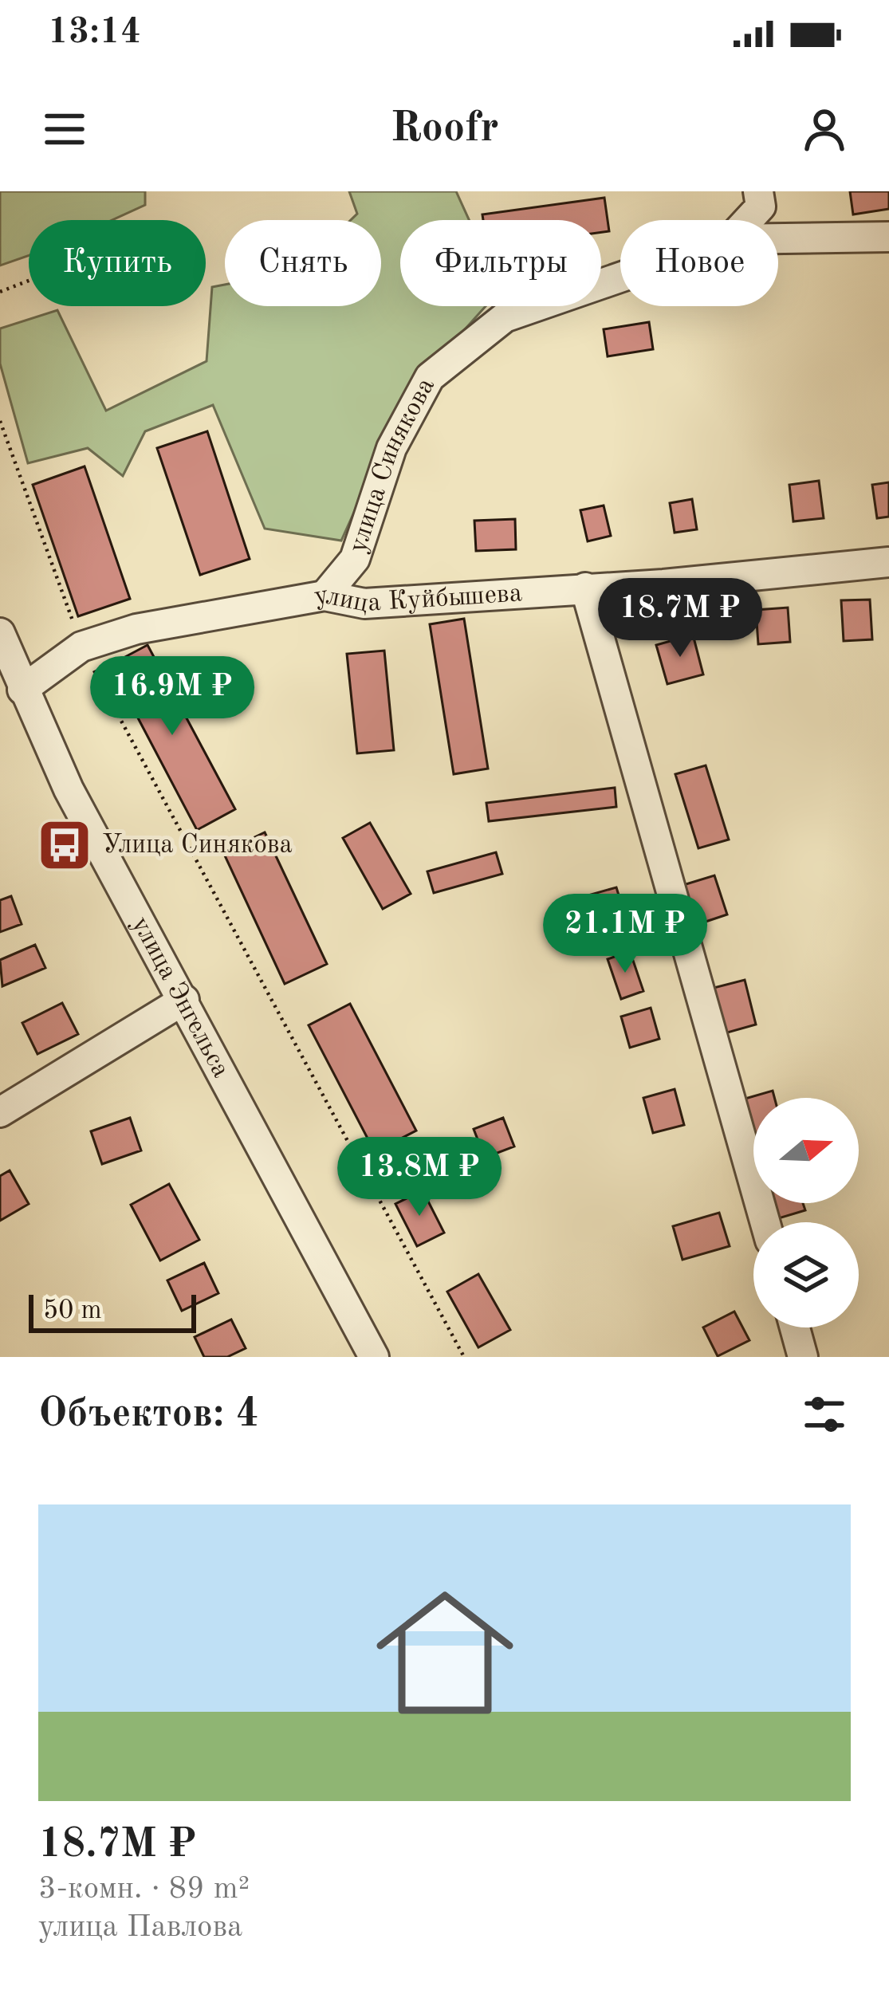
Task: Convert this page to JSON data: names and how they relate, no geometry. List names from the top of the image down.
{
  "streets": {
    "street": ["улица Синякова", "улица Куйбышева", "улица Энгельса"]
  },
  "crossings": [
    ["улица Синякова", "улица Куйбышева"],
    ["улица Куйбышева", "улица Энгельса"]
  ],
  "places": {
    "bus stop": ["Улица Синякова"]
  },
  "scale_bar": "50 m",
  "north": "right",
  "page": {
    "status": "13:14",
    "header": "Roofr",
    "chip": [
      "Купить",
      "Снять",
      "Фильтры",
      "Новое"
    ],
    "price": [
      "18.7M ₽",
      "16.9M ₽",
      "21.1M ₽",
      "13.8M ₽"
    ],
    "scale": "50 m",
    "heading": "Объектов: 4",
    "list": [
      {
        "name": "18.7M ₽",
        "note": "3-комн. · 89 m² · улица Павлова"
      }
    ]
  }
}
